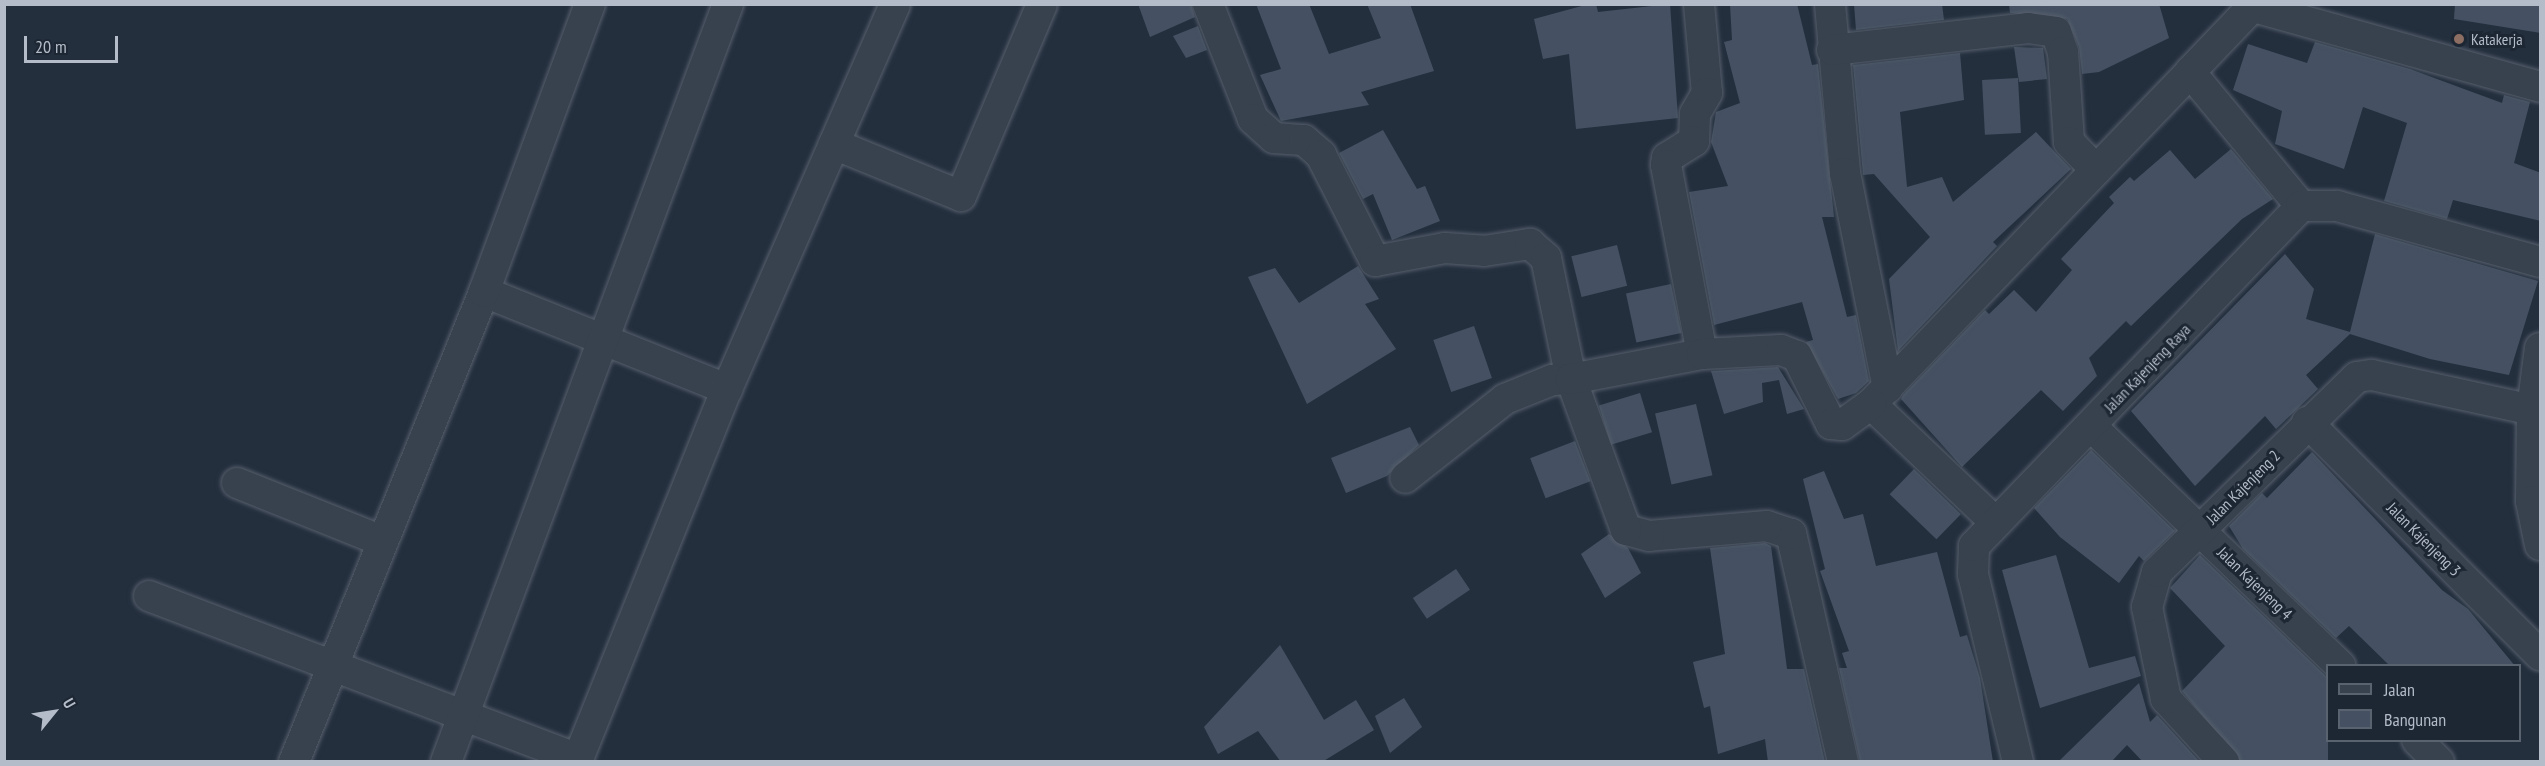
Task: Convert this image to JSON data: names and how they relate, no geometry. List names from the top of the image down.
{
  "streets": {
    "street": [
      "Jalan Kajenjeng Raya",
      "Jalan Kajenjeng 2",
      "Jalan Kajenjeng 3",
      "Jalan Kajenjeng 4"
    ]
  },
  "crossings": [
    ["Jalan Kajenjeng Raya", "Jalan Kajenjeng 4"],
    ["Jalan Kajenjeng 2", "Jalan Kajenjeng 3"],
    ["Jalan Kajenjeng 2", "Jalan Kajenjeng 4"]
  ],
  "places": ["Katakerja"],
  "legend": ["Jalan", "Bangunan"],
  "scale_bar": "20 m",
  "north": "top right"
}
